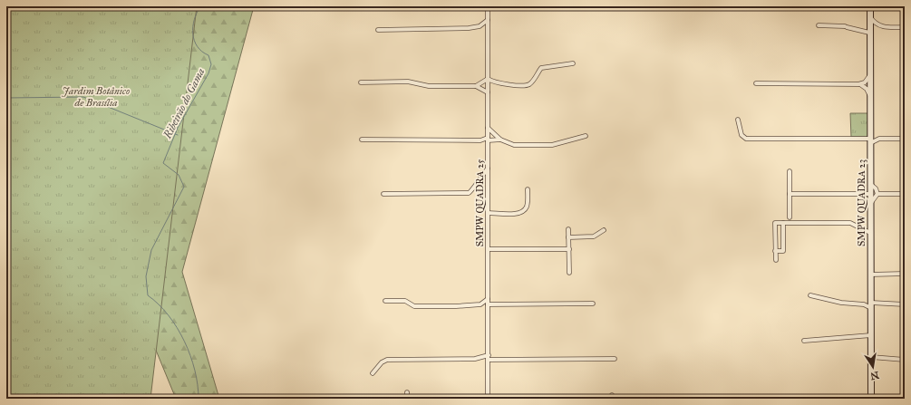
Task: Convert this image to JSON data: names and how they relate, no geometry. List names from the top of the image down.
{
  "streets": {
    "street": ["SMPW QUADRA 25", "SMPW QUADRA 23"]
  },
  "water": ["Ribeirão do Gama"],
  "parks": ["Jardim Botânico de Brasília"],
  "north": "bottom"
}
